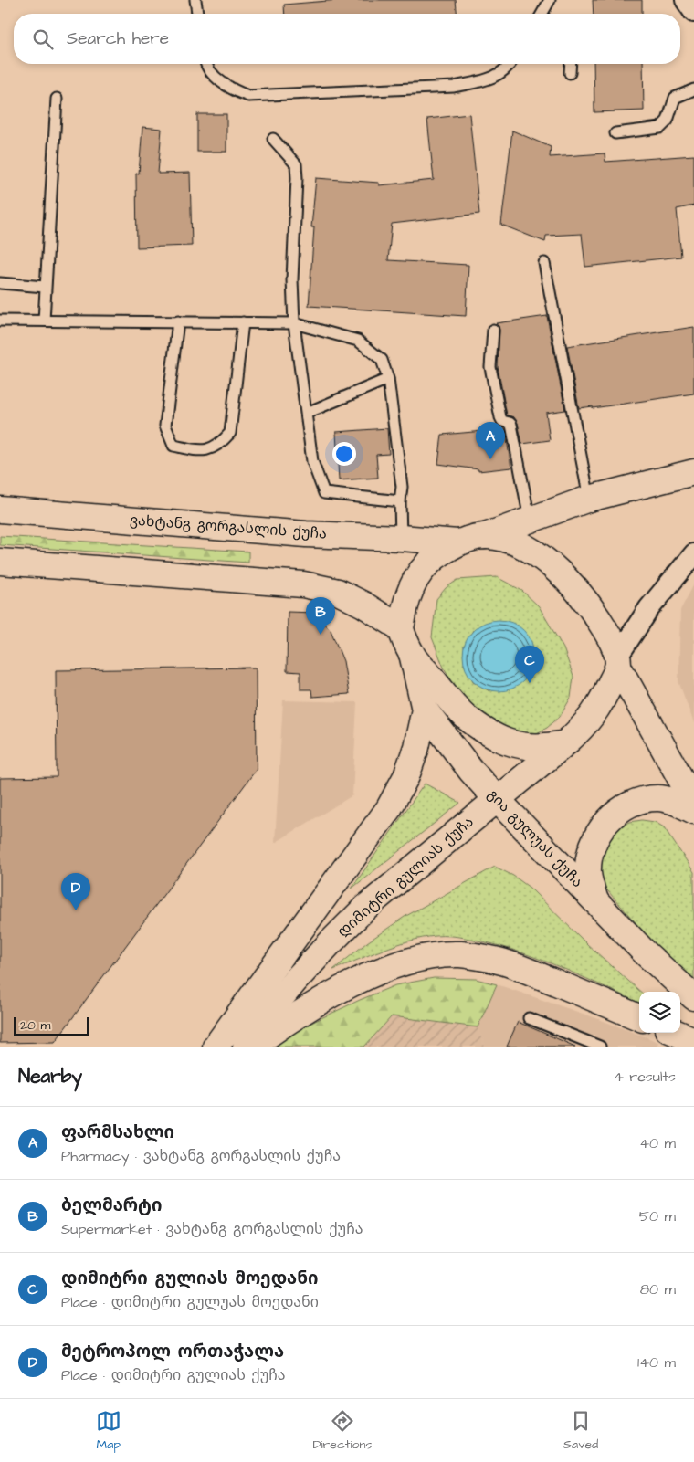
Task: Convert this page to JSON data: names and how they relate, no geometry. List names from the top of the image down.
{
  "streets": {
    "main road": ["ვახტანგ გორგასლის ქუჩა", "გია გულუას ქუჩა", "დიმიტრი გულიას ქუჩა"]
  },
  "crossings": [
    ["გია გულუას ქუჩა", "დიმიტრი გულიას ქუჩა"]
  ],
  "scale_bar": "20 m",
  "page": {
    "search": "Search here",
    "pins": [
      "A",
      "B",
      "C",
      "D"
    ],
    "scale": "20 m",
    "heading": ["Nearby", "4 results"],
    "list": [
      {
        "mark": "A",
        "name": "ფარმსახლი",
        "note": "Pharmacy · ვახტანგ გორგასლის ქუჩა",
        "value": "40 m"
      },
      {
        "mark": "B",
        "name": "ბელმარტი",
        "note": "Supermarket · ვახტანგ გორგასლის ქუჩა",
        "value": "50 m"
      },
      {
        "mark": "C",
        "name": "დიმიტრი გულიას მოედანი",
        "note": "Place · დიმიტრი გულუას მოედანი",
        "value": "80 m"
      },
      {
        "mark": "D",
        "name": "მეტროპოლ ორთაჭალა",
        "note": "Place · დიმიტრი გულიას ქუჩა",
        "value": "140 m"
      }
    ],
    "nav": ["Map", "Directions", "Saved"]
  }
}
